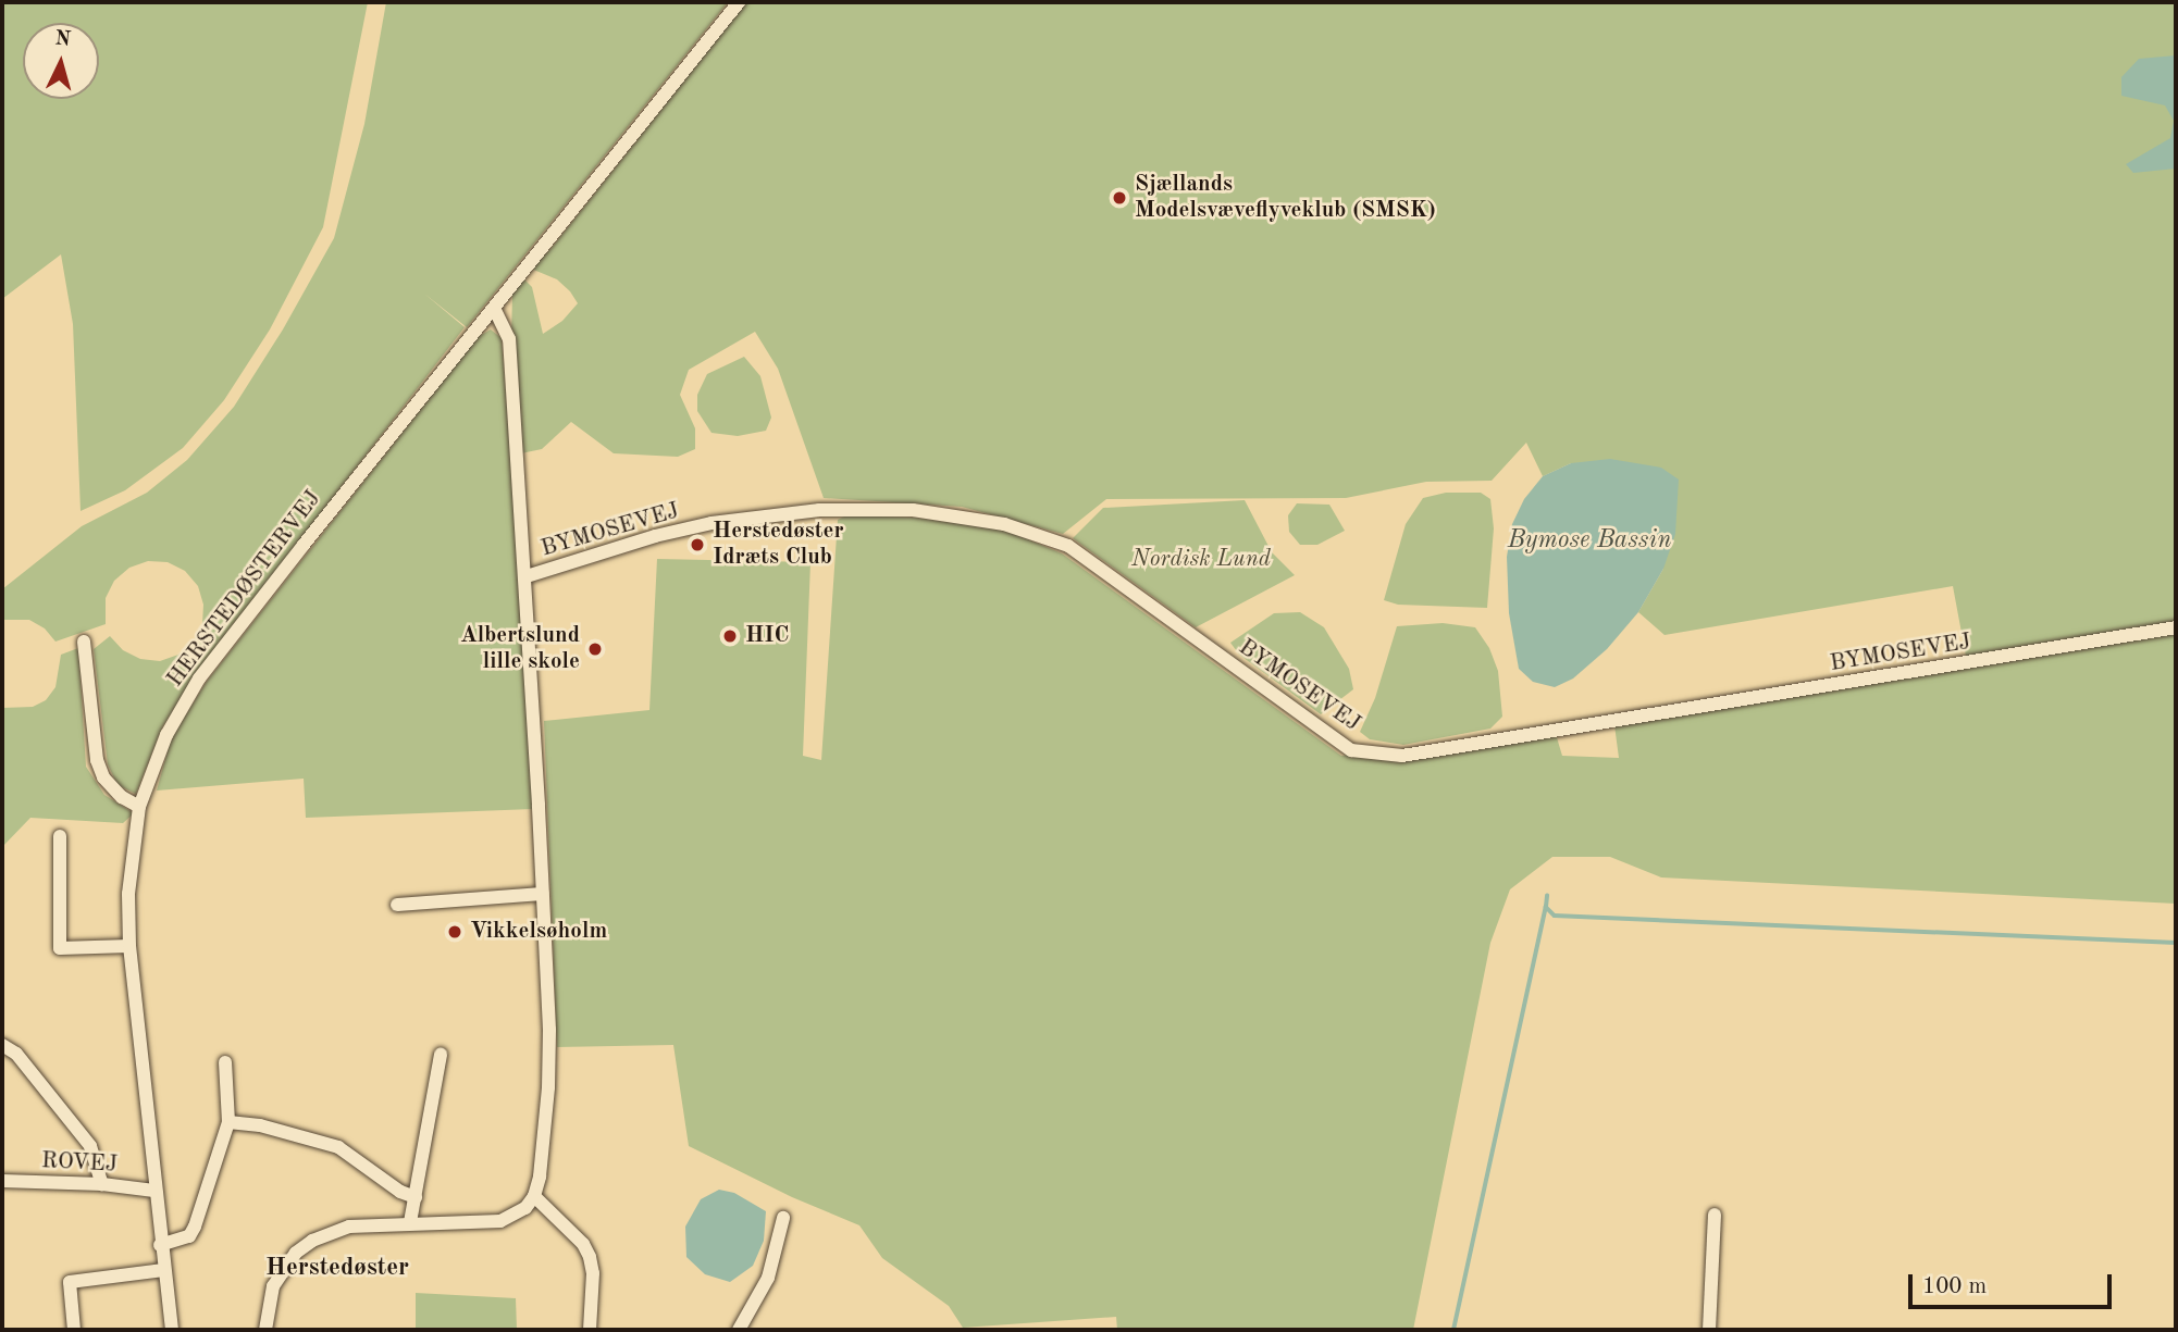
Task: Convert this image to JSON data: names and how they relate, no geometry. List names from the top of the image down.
{
  "streets": {
    "street": ["BYMOSEVEJ", "HERSTEDØSTERVEJ", "ROVEJ"]
  },
  "crossings": [
    ["HERSTEDØSTERVEJ", "ROVEJ"]
  ],
  "districts": ["Herstedøster"],
  "water": ["Bymose Bassin"],
  "parks": ["Nordisk Lund"],
  "places": [
    "Sjællands Modelsvæveflyveklub (SMSK)",
    "Herstedøster Idræts Club",
    "HIC",
    "Albertslund lille skole",
    "Vikkelsøholm"
  ],
  "scale_bar": "100 m",
  "north": "top"
}
